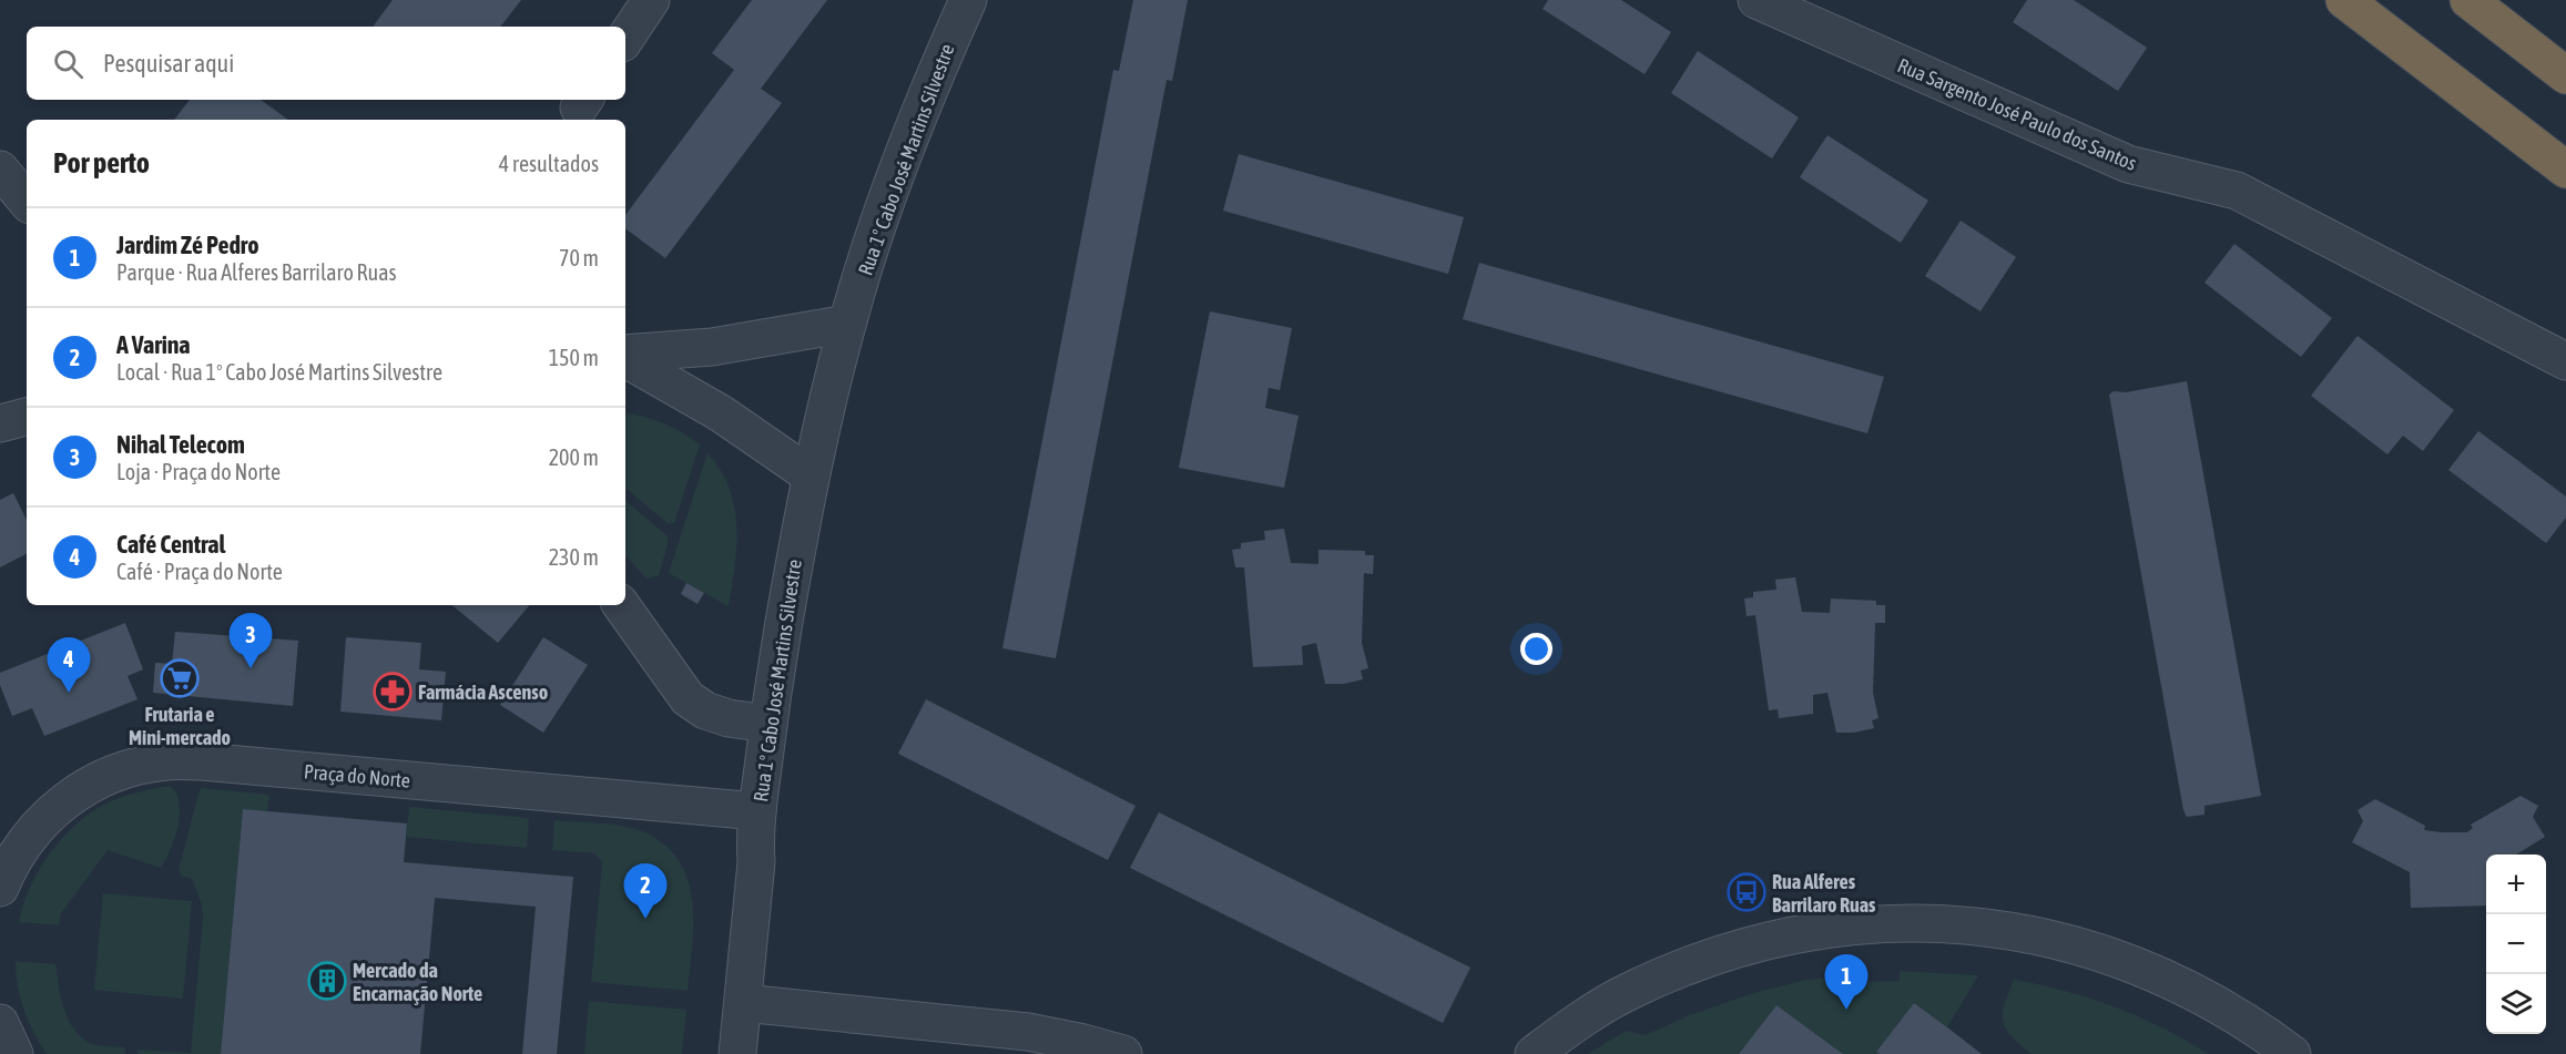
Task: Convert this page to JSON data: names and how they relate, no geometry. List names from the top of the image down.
{
  "streets": {
    "street": ["Rua Sargento José Paulo dos Santos", "Rua 1º Cabo José Martins Silvestre", "Praça do Norte"]
  },
  "crossings": [
    ["Rua 1º Cabo José Martins Silvestre", "Praça do Norte"]
  ],
  "places": {
    "supermarket": ["Frutaria e Mini-mercado"],
    "pharmacy": ["Farmácia Ascenso"],
    "bus stop": ["Rua Alferes Barrilaro Ruas"],
    "building": ["Mercado da Encarnação Norte"]
  },
  "page": {
    "search": "Pesquisar aqui",
    "heading": ["Por perto", "4 resultados"],
    "list": [
      {
        "mark": "1",
        "name": "Jardim Zé Pedro",
        "note": "Parque · Rua Alferes Barrilaro Ruas",
        "value": "70 m"
      },
      {
        "mark": "2",
        "name": "A Varina",
        "note": "Local · Rua 1º Cabo José Martins Silvestre",
        "value": "150 m"
      },
      {
        "mark": "3",
        "name": "Nihal Telecom",
        "note": "Loja · Praça do Norte",
        "value": "200 m"
      },
      {
        "mark": "4",
        "name": "Café Central",
        "note": "Café · Praça do Norte",
        "value": "230 m"
      }
    ],
    "pins": [
      "3",
      "4",
      "2",
      "1"
    ],
    "map_buttons": ["+", "−"]
  }
}
